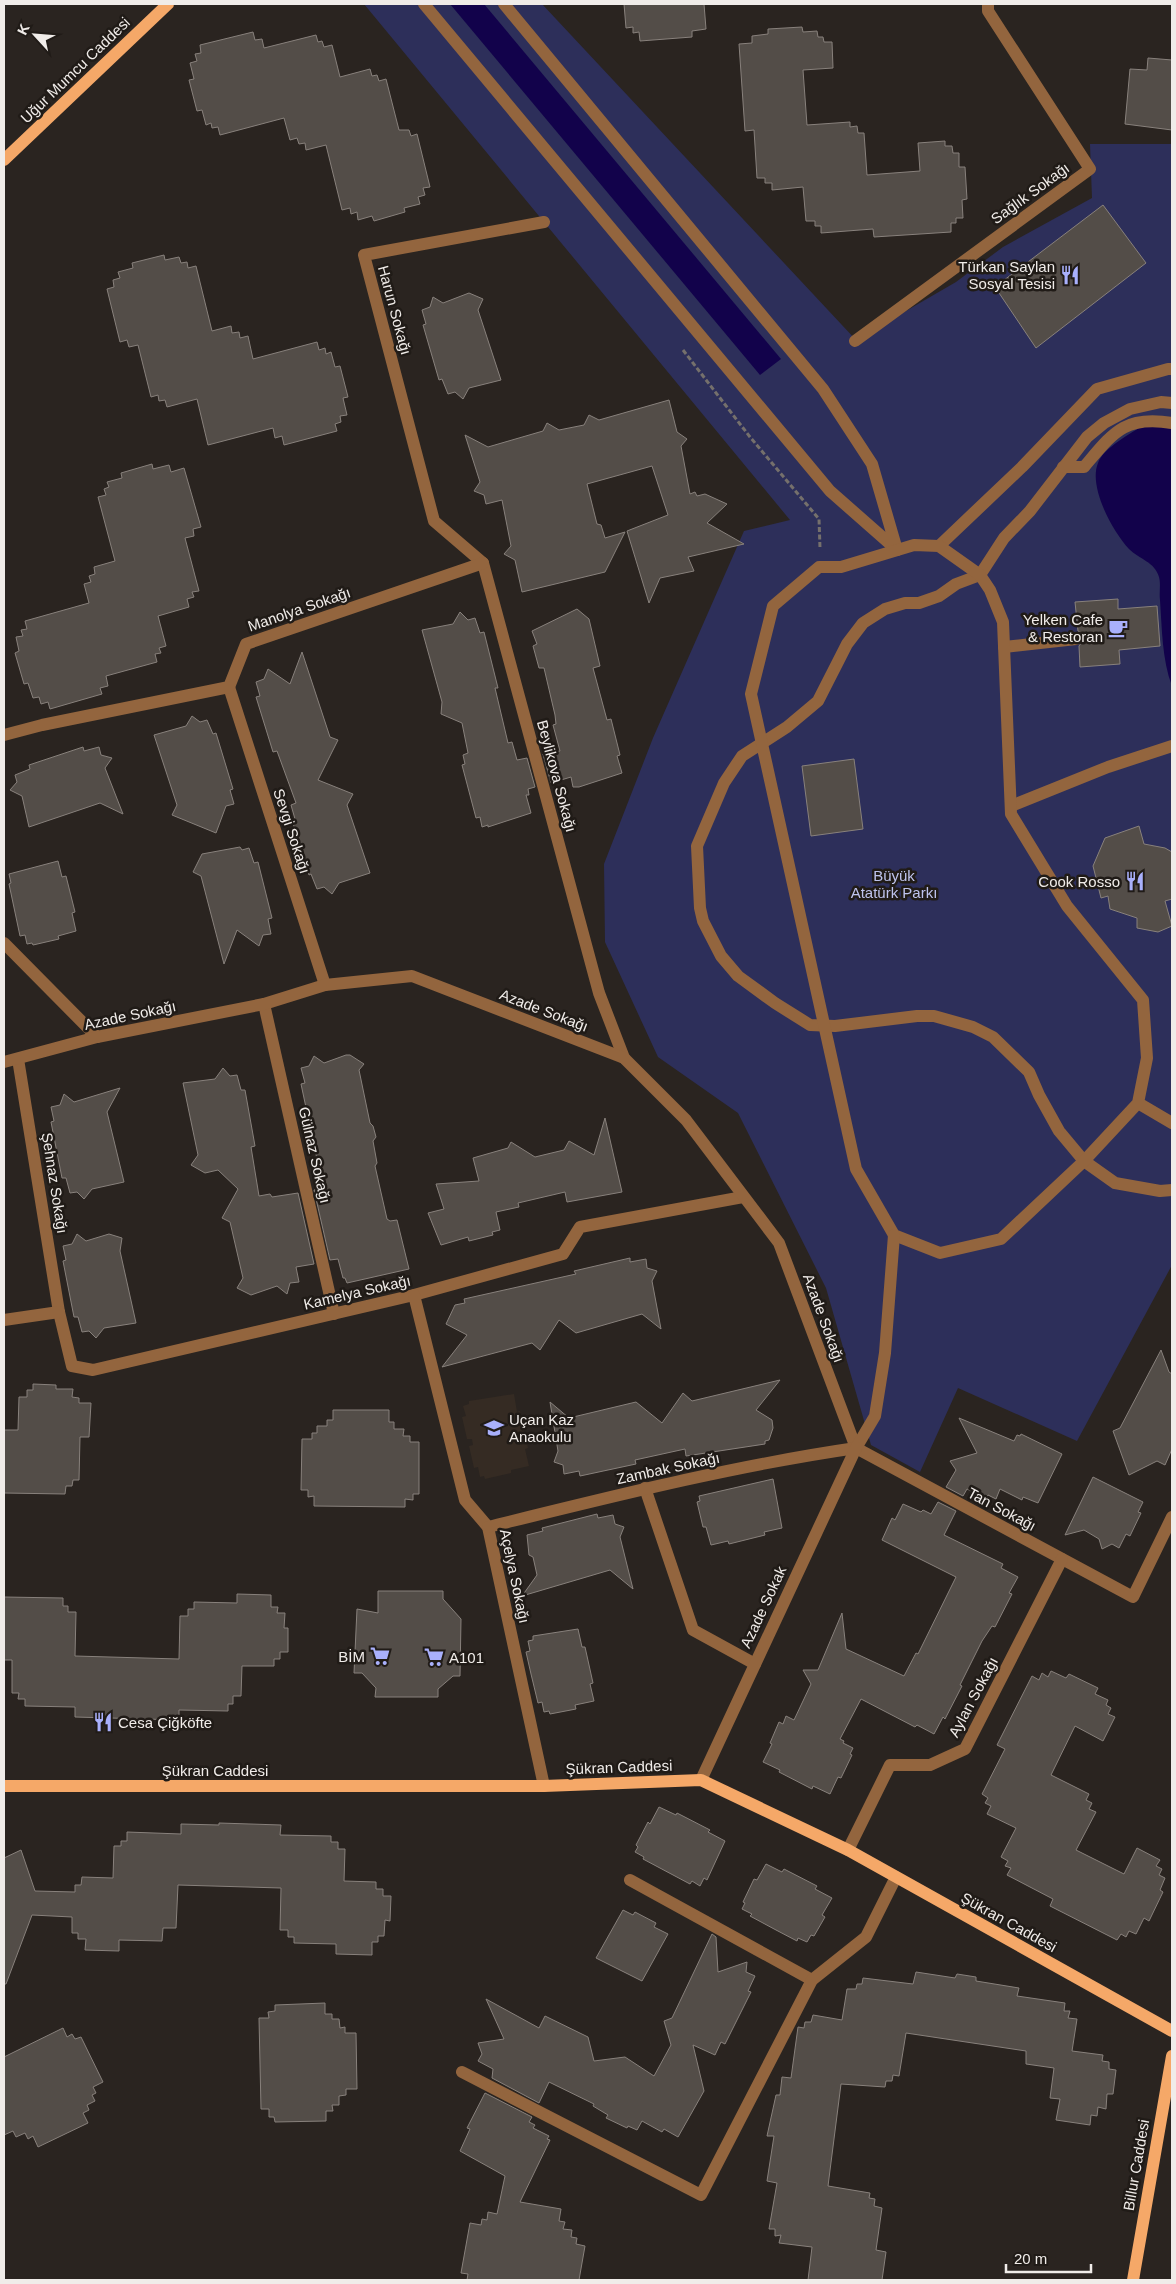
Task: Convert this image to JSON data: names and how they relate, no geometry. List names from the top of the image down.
{
  "streets": {
    "main road": ["Uğur Mumcu Caddesi", "Şükran Caddesi", "Billur Caddesi"],
    "street": [
      "Sağlık Sokağı",
      "Harun Sokağı",
      "Manolya Sokağı",
      "Beylikova Sokağı",
      "Sevgi Sokağı",
      "Azade Sokağı",
      "Gülnaz Sokağı",
      "Şehnaz Sokağı",
      "Kamelya Sokağı",
      "Zambak Sokağı",
      "Tan Sokağı",
      "Açelya Sokağı",
      "Azade Sokak",
      "Aylan Sokağı"
    ]
  },
  "crossings": [
    ["Harun Sokağı", "Manolya Sokağı"],
    ["Harun Sokağı", "Beylikova Sokağı"],
    ["Manolya Sokağı", "Beylikova Sokağı"],
    ["Manolya Sokağı", "Sevgi Sokağı"],
    ["Beylikova Sokağı", "Azade Sokağı"],
    ["Sevgi Sokağı", "Azade Sokağı"],
    ["Azade Sokağı", "Gülnaz Sokağı"],
    ["Azade Sokağı", "Şehnaz Sokağı"],
    ["Azade Sokağı", "Kamelya Sokağı"],
    ["Azade Sokağı", "Zambak Sokağı"],
    ["Azade Sokağı", "Tan Sokağı"],
    ["Azade Sokağı", "Azade Sokak"],
    ["Gülnaz Sokağı", "Kamelya Sokağı"],
    ["Şehnaz Sokağı", "Kamelya Sokağı"],
    ["Kamelya Sokağı", "Açelya Sokağı"],
    ["Zambak Sokağı", "Tan Sokağı"],
    ["Zambak Sokağı", "Açelya Sokağı"],
    ["Zambak Sokağı", "Azade Sokak"],
    ["Tan Sokağı", "Azade Sokak"],
    ["Tan Sokağı", "Aylan Sokağı"],
    ["Açelya Sokağı", "Şükran Caddesi"],
    ["Azade Sokak", "Şükran Caddesi"],
    ["Aylan Sokağı", "Şükran Caddesi"]
  ],
  "parks": ["Büyük Atatürk Parkı"],
  "places": {
    "restaurant": ["Türkan Saylan Sosyal Tesisi", "Cook Rosso", "Cesa Çiğköfte"],
    "cafe": ["Yelken Cafe & Restoran"],
    "school or university": ["Uçan Kaz Anaokulu"],
    "supermarket": ["BİM", "A101"]
  },
  "scale_bar": "20 m",
  "north": "top left"
}
